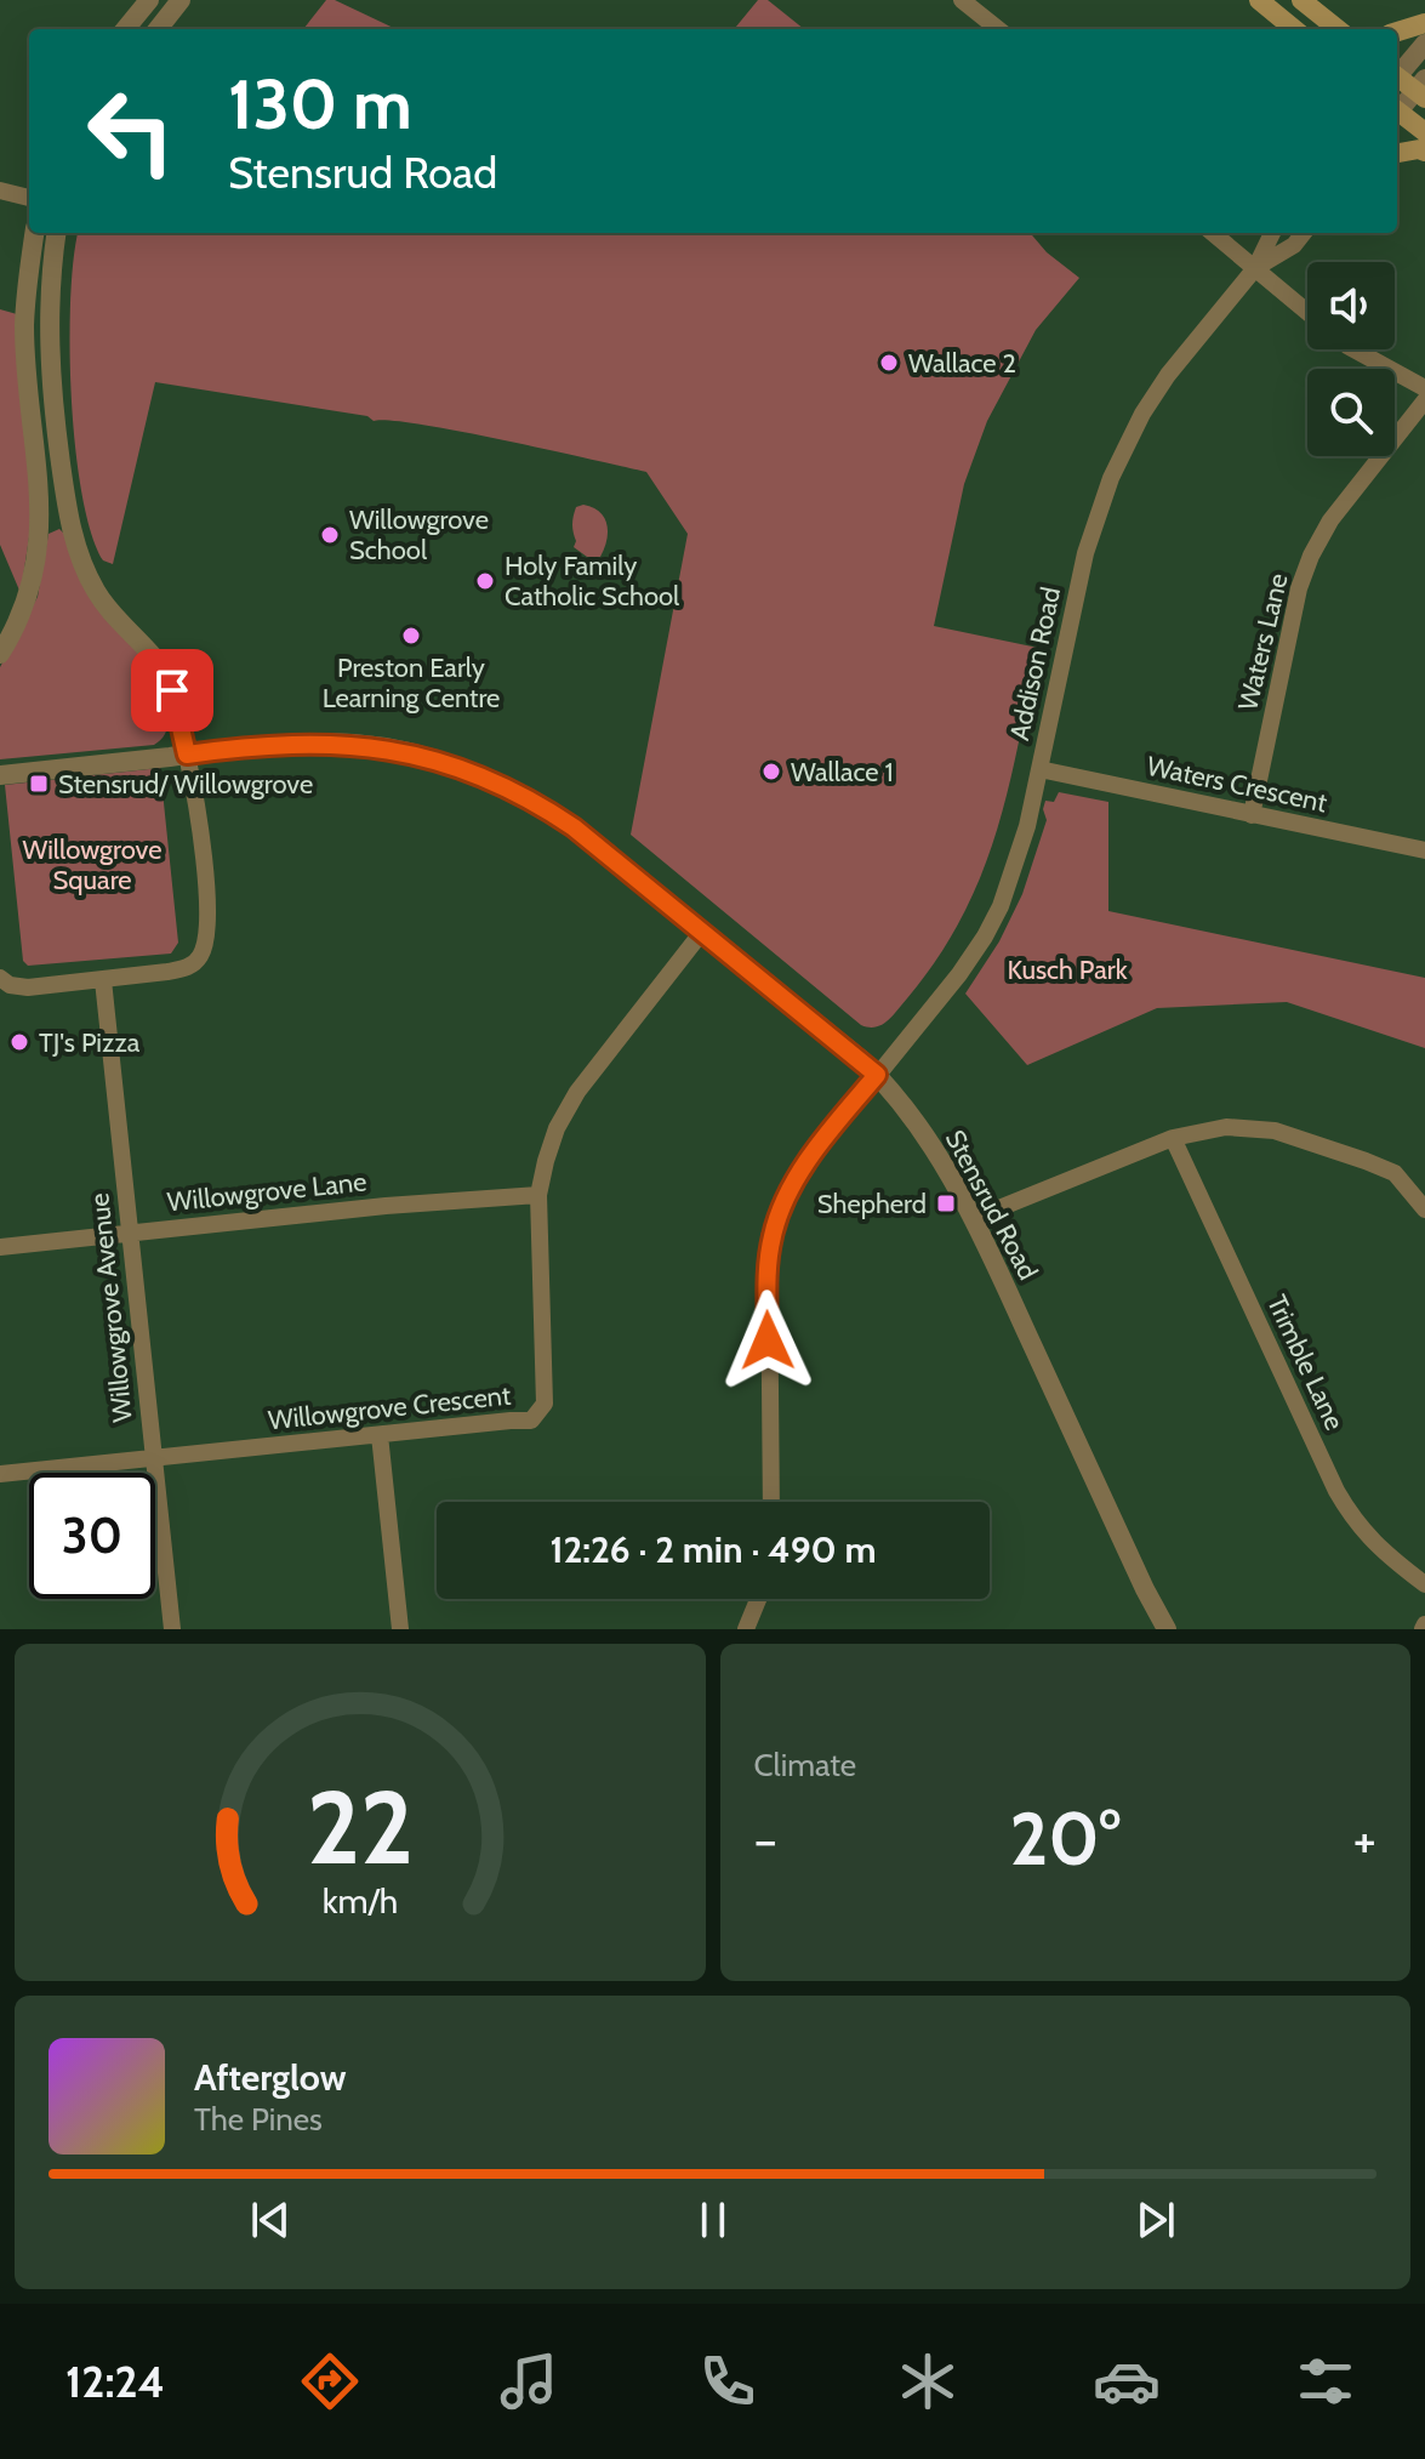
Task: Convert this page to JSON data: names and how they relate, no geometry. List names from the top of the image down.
{
  "streets": {
    "street": [
      "Waters Lane",
      "Addison Road",
      "Waters Crescent",
      "Willowgrove Lane",
      "Stensrud Road",
      "Willowgrove Avenue",
      "Trimble Lane",
      "Willowgrove Crescent"
    ]
  },
  "crossings": [
    ["Waters Lane", "Waters Crescent"],
    ["Addison Road", "Waters Crescent"],
    ["Addison Road", "Stensrud Road"],
    ["Willowgrove Lane", "Willowgrove Avenue"],
    ["Willowgrove Lane", "Willowgrove Crescent"],
    ["Stensrud Road", "Willowgrove Crescent"],
    ["Willowgrove Avenue", "Willowgrove Crescent"]
  ],
  "parks": ["Willowgrove Square", "Kusch Park"],
  "places": {
    "other": [
      "Wallace 2",
      "Willowgrove School",
      "Holy Family Catholic School",
      "Preston Early Learning Centre",
      "Wallace 1",
      "TJ's Pizza"
    ],
    "transit": ["Stensrud/ Willowgrove", "Shepherd"]
  },
  "page": {
    "turn": ["130 m", "Stensrud Road"],
    "limit": "30",
    "trip": "12:26 · 2 min · 490 m",
    "tile": "Climate",
    "heat": ["−", "20°", "+"],
    "song": ["Afterglow", "The Pines"],
    "tabs": "12:24",
    "gauge": ["22", "km/h"]
  }
}
